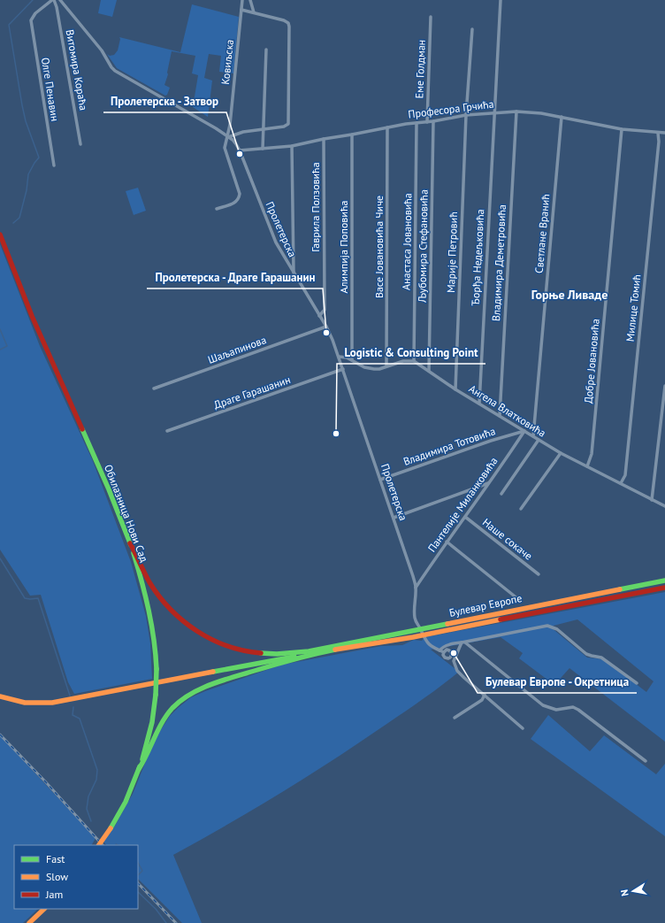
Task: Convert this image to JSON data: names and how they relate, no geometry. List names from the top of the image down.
{
  "streets": {
    "main road": ["Обилазница Нови Сад", "Булевар Европе"],
    "street": [
      "Ковиљска",
      "Еме Голдман",
      "Витомира Кораћа",
      "Олге Пенавин",
      "Професора Грчића",
      "Гаврила Ползовића",
      "Пролетерска",
      "Светлане Вранић",
      "Анастаса Јовановића",
      "Љубомира Стефановића",
      "Алимпија Поповића",
      "Васе Јовановића Чиче",
      "Марије Петровић",
      "Ђорђа Недељковића",
      "Владимира Деметровића",
      "Милице Томић",
      "Шаљапинова",
      "Добре Јовановића",
      "Драге Гарашанин",
      "Ангела Влатковића",
      "Владимира Тотовића",
      "Пантелије Миланковића",
      "Наше сокаче"
    ]
  },
  "crossings": [
    ["Ковиљска", "Пролетерска"],
    ["Еме Голдман", "Професора Грчића"],
    ["Витомира Кораћа", "Олге Пенавин"],
    ["Професора Грчића", "Гаврила Ползовића"],
    ["Професора Грчића", "Пролетерска"],
    ["Професора Грчића", "Светлане Вранић"],
    ["Професора Грчића", "Анастаса Јовановића"],
    ["Професора Грчића", "Љубомира Стефановића"],
    ["Професора Грчића", "Алимпија Поповића"],
    ["Професора Грчића", "Васе Јовановића Чиче"],
    ["Професора Грчића", "Марије Петровић"],
    ["Професора Грчића", "Ђорђа Недељковића"],
    ["Професора Грчића", "Владимира Деметровића"],
    ["Професора Грчића", "Милице Томић"],
    ["Професора Грчића", "Добре Јовановића"],
    ["Гаврила Ползовића", "Пролетерска"],
    ["Пролетерска", "Шаљапинова"],
    ["Пролетерска", "Драге Гарашанин"],
    ["Пролетерска", "Владимира Тотовића"],
    ["Пролетерска", "Пантелије Миланковића"],
    ["Пролетерска", "Булевар Европе"],
    ["Светлане Вранић", "Ангела Влатковића"],
    ["Анастаса Јовановића", "Ангела Влатковића"],
    ["Љубомира Стефановића", "Ангела Влатковића"],
    ["Марије Петровић", "Ангела Влатковића"],
    ["Ђорђа Недељковића", "Ангела Влатковића"],
    ["Владимира Деметровића", "Ангела Влатковића"],
    ["Милице Томић", "Ангела Влатковића"],
    ["Добре Јовановића", "Ангела Влатковића"],
    ["Ангела Влатковића", "Владимира Тотовића"],
    ["Ангела Влатковића", "Пантелије Миланковића"],
    ["Владимира Тотовића", "Пантелије Миланковића"],
    ["Пантелије Миланковића", "Наше сокаче"]
  ],
  "districts": ["Горње Ливаде"],
  "places": [
    "Пролетерска - Затвор",
    "Пролетерска - Драге Гарашанин",
    "Logistic & Consulting Point",
    "Булевар Европе - Окретница"
  ],
  "legend": ["Fast", "Slow", "Jam"],
  "north": "left"
}
